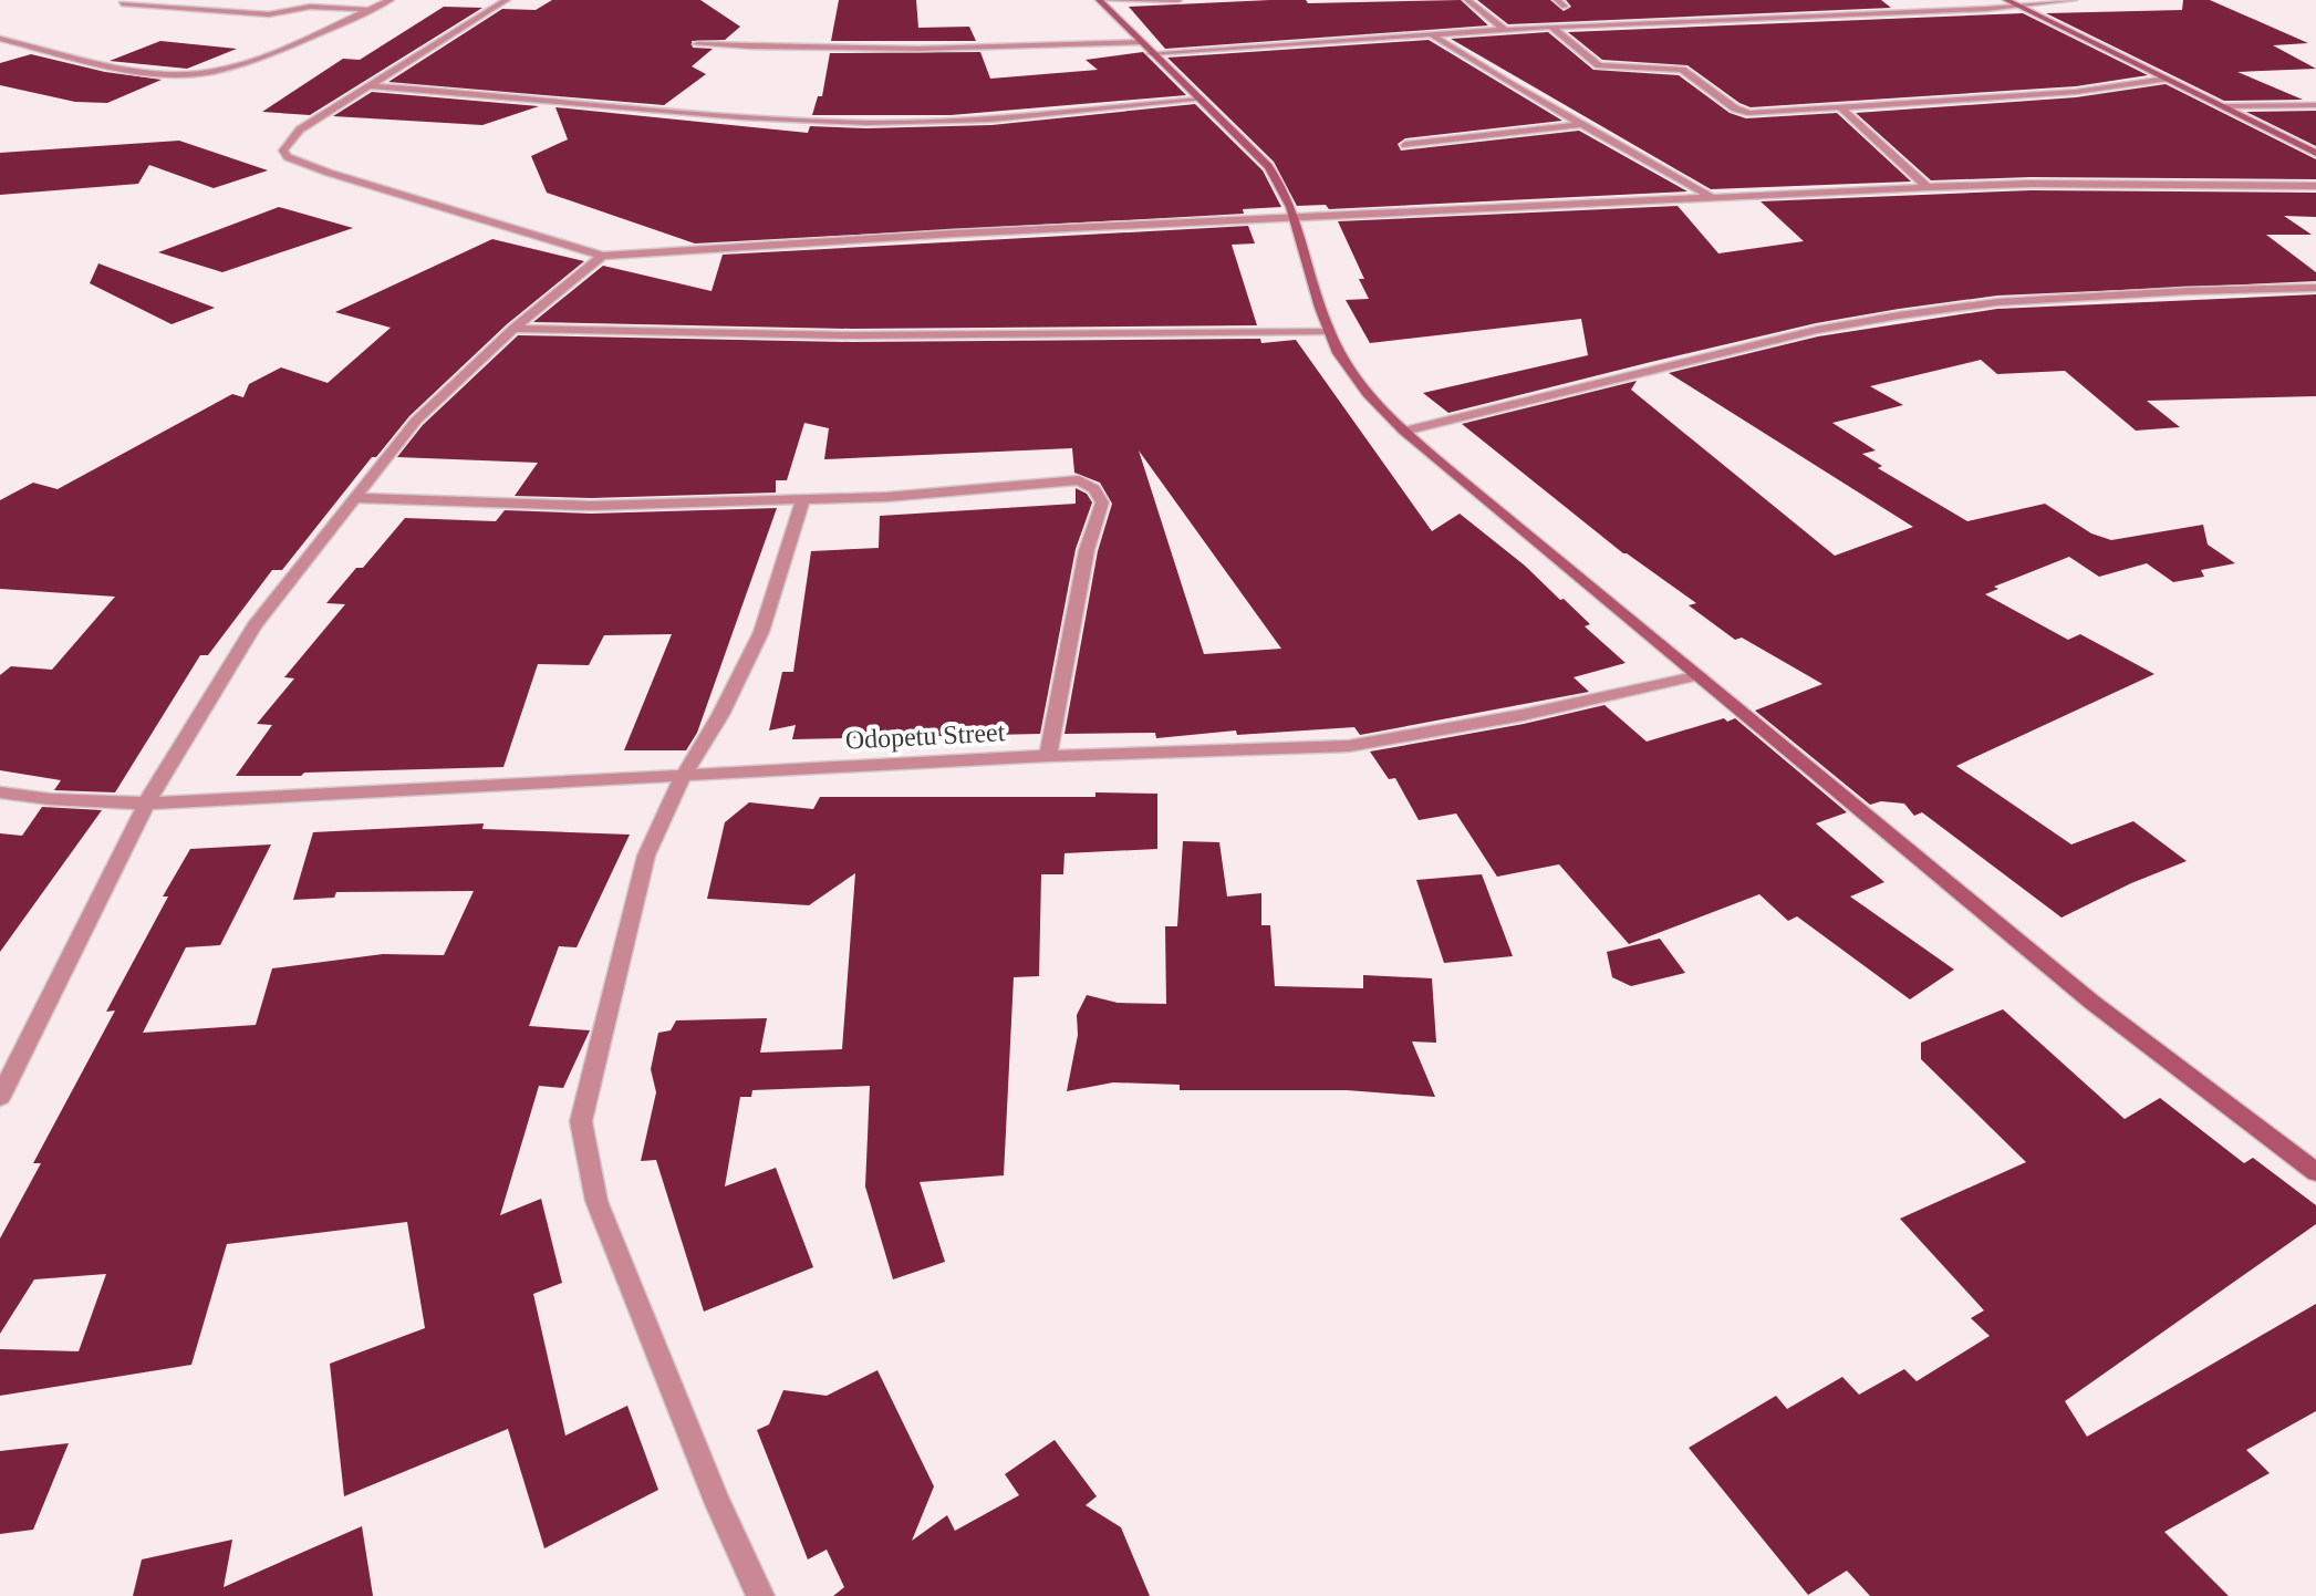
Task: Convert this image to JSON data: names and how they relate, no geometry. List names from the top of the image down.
{
  "streets": {
    "street": ["Odopetu Street"]
  }
}
